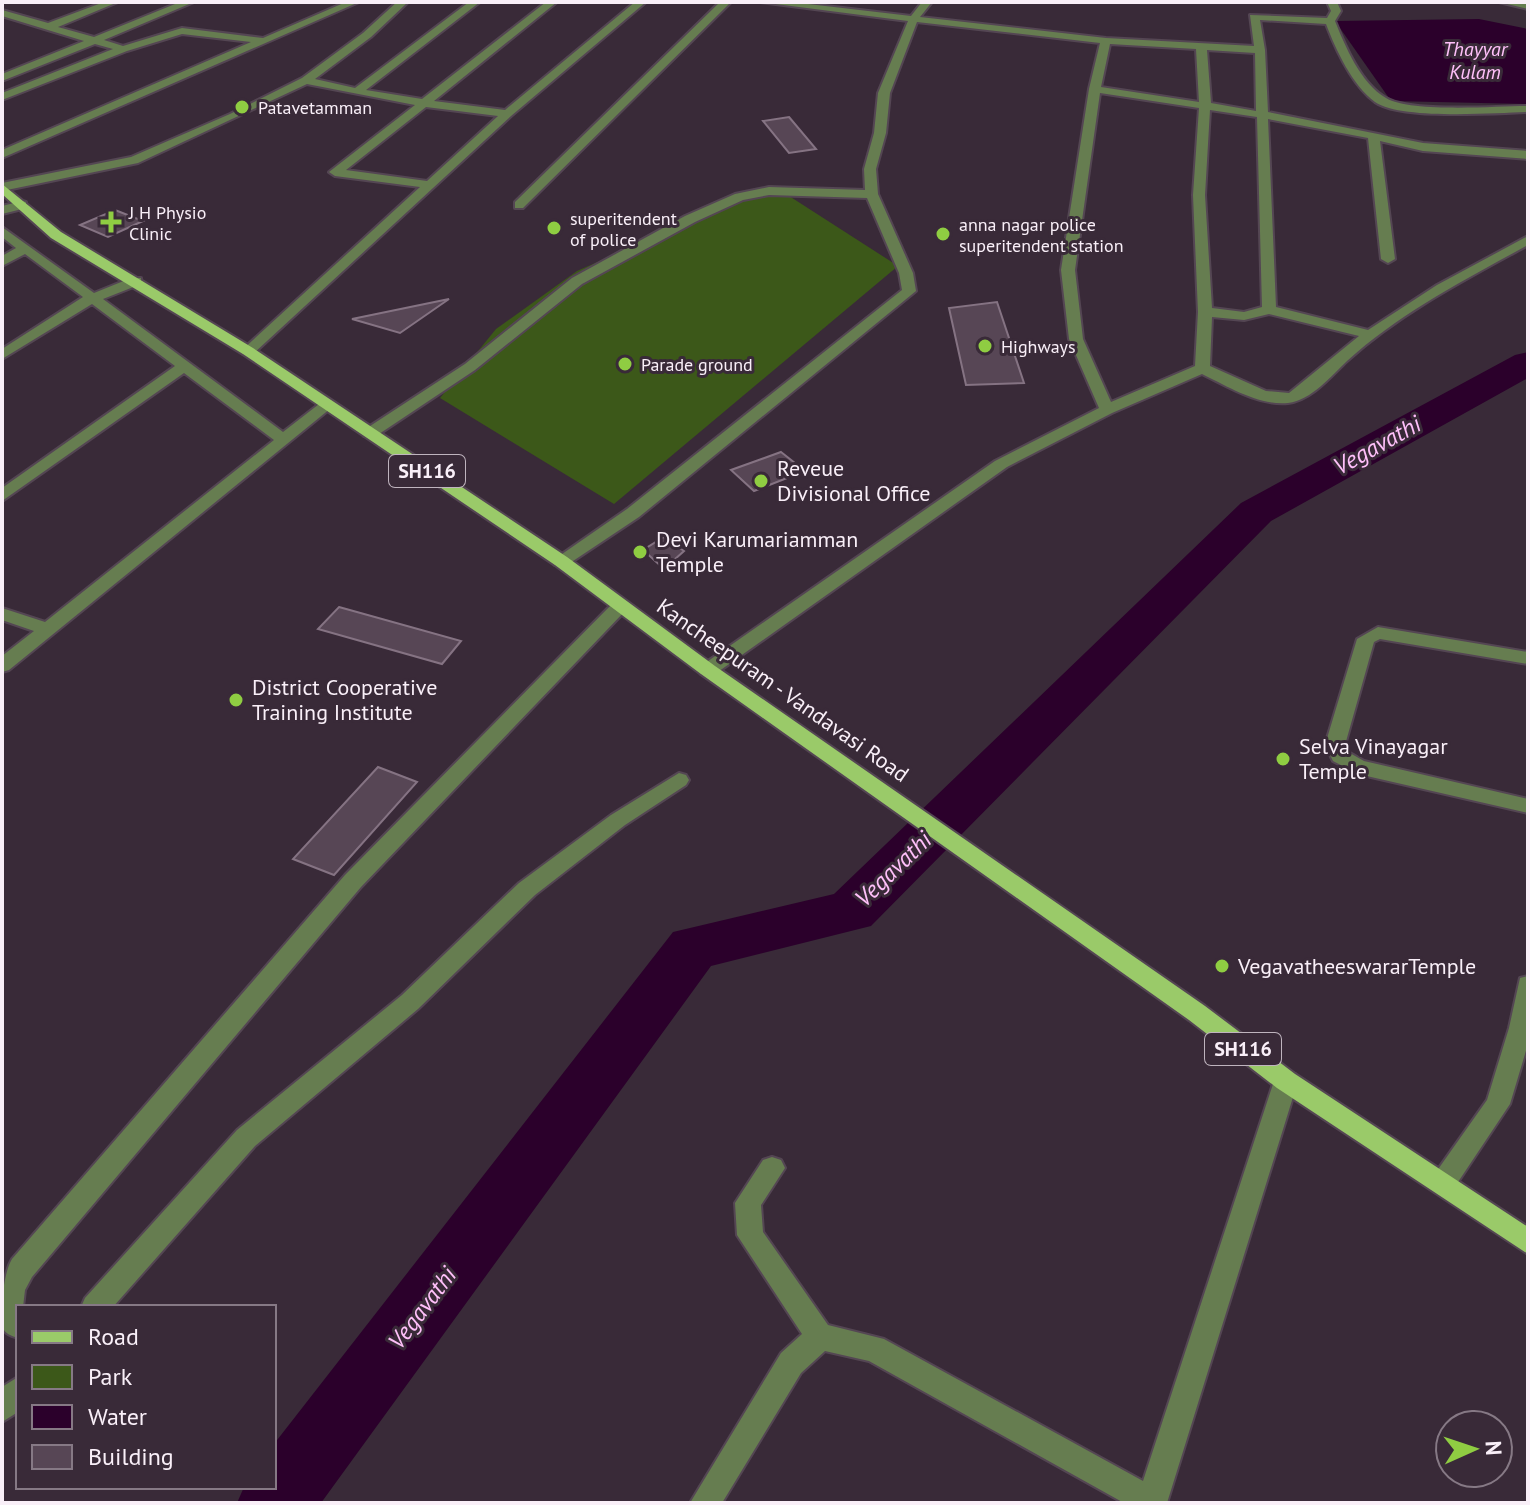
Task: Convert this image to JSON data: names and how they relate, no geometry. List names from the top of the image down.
{
  "streets": {
    "main road": ["SH116", "Kancheepuram - Vandavasi Road"]
  },
  "water": ["Thayyar Kulam", "Vegavathi"],
  "places": {
    "other": [
      "Patavetamman",
      "superitendent of police",
      "anna nagar police superitendent station",
      "Highways",
      "Parade ground",
      "Reveue Divisional Office",
      "Devi Karumariamman Temple",
      "District Cooperative Training Institute",
      "Selva Vinayagar Temple",
      "VegavatheeswararTemple"
    ],
    "health": ["J H Physio Clinic"]
  },
  "legend": [
    "Road",
    "Park",
    "Water",
    "Building"
  ],
  "north": "right"
}
